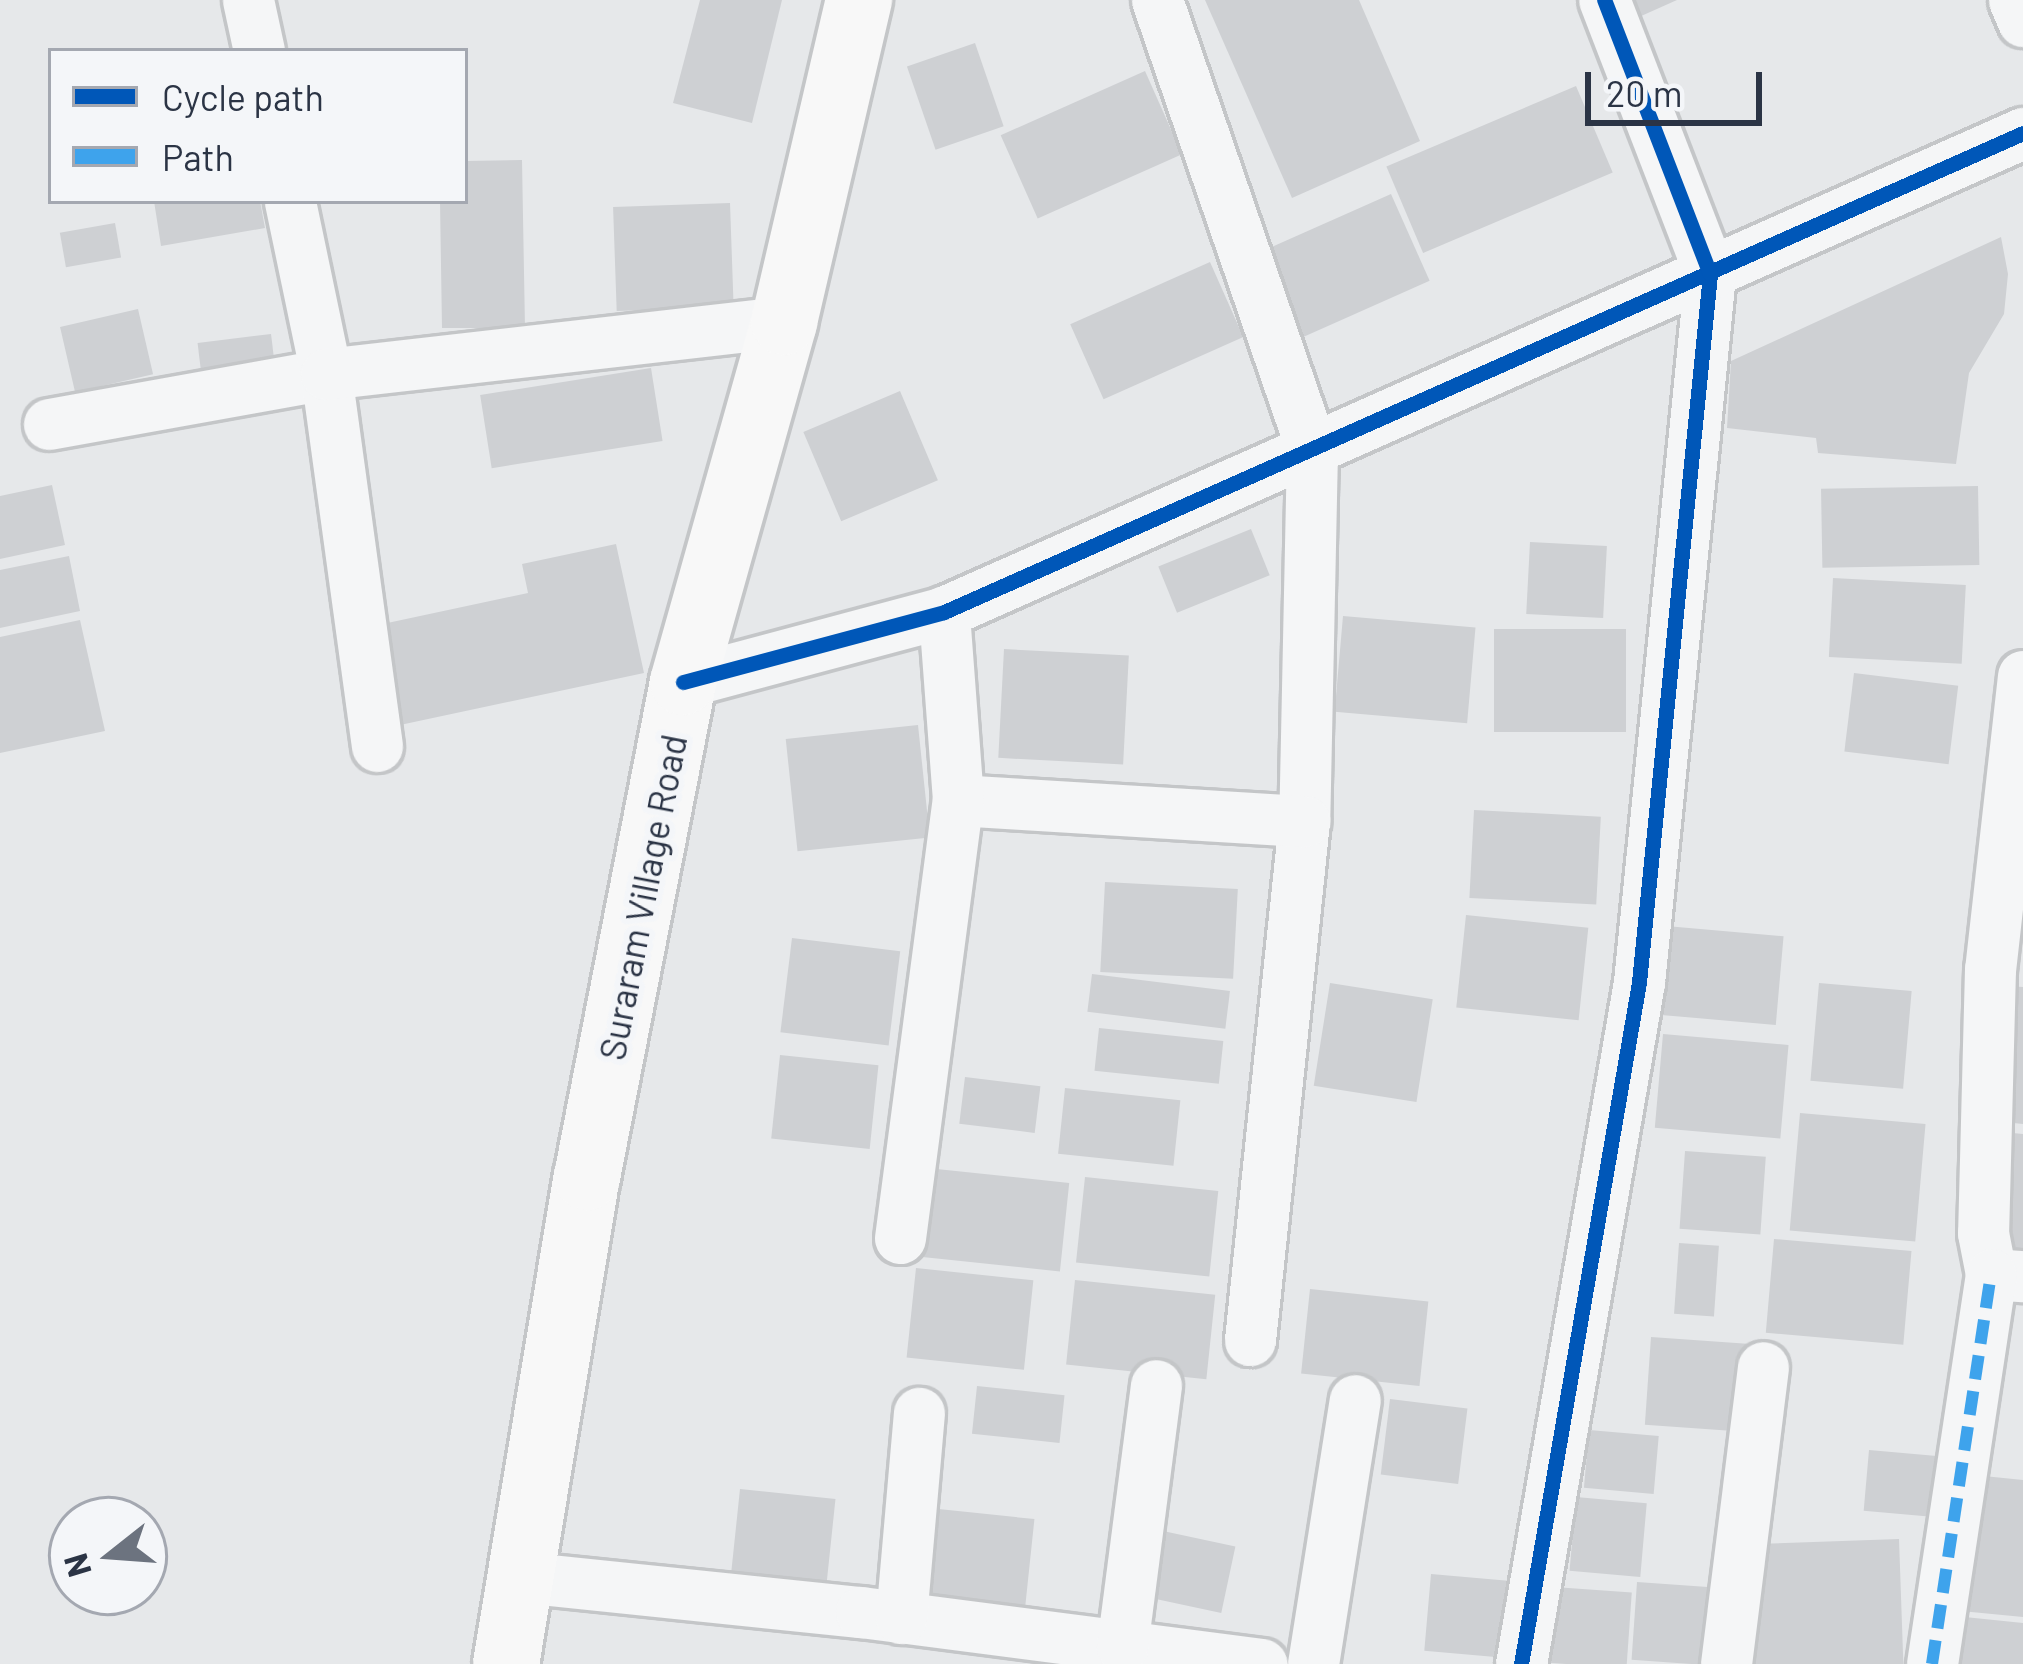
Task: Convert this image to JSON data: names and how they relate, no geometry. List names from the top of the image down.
{
  "streets": {
    "main road": ["Suraram Village Road"]
  },
  "legend": ["Cycle path", "Path"],
  "scale_bar": "20 m",
  "north": "left"
}
